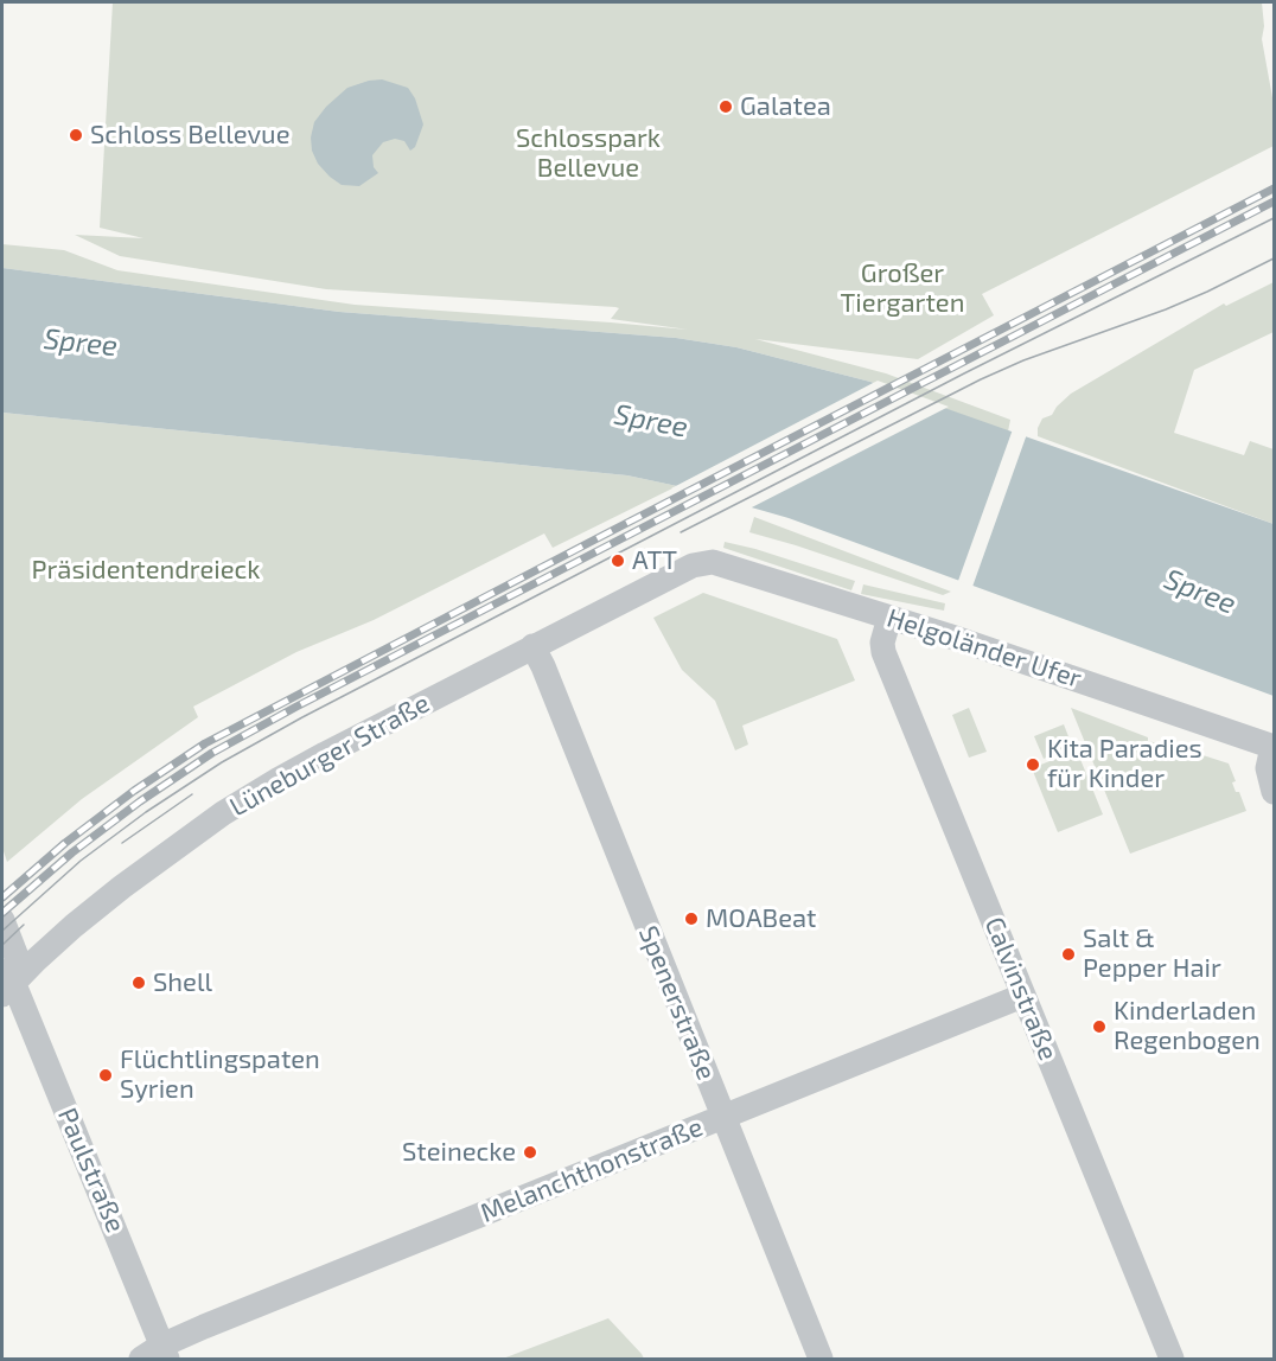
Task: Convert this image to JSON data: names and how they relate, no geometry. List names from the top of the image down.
{
  "streets": {
    "street": [
      "Helgoländer Ufer",
      "Lüneburger Straße",
      "Calvinstraße",
      "Spenerstraße",
      "Paulstraße",
      "Melanchthonstraße"
    ]
  },
  "crossings": [
    ["Helgoländer Ufer", "Lüneburger Straße"],
    ["Helgoländer Ufer", "Calvinstraße"],
    ["Lüneburger Straße", "Spenerstraße"],
    ["Lüneburger Straße", "Paulstraße"],
    ["Calvinstraße", "Melanchthonstraße"],
    ["Spenerstraße", "Melanchthonstraße"],
    ["Paulstraße", "Melanchthonstraße"]
  ],
  "water": ["Spree"],
  "parks": ["Schlosspark Bellevue", "Großer Tiergarten", "Präsidentendreieck"],
  "places": [
    "Galatea",
    "Schloss Bellevue",
    "ATT",
    "Kita Paradies für Kinder",
    "MOABeat",
    "Salt & Pepper Hair",
    "Shell",
    "Kinderladen Regenbogen",
    "Flüchtlingspaten Syrien",
    "Steinecke"
  ]
}
